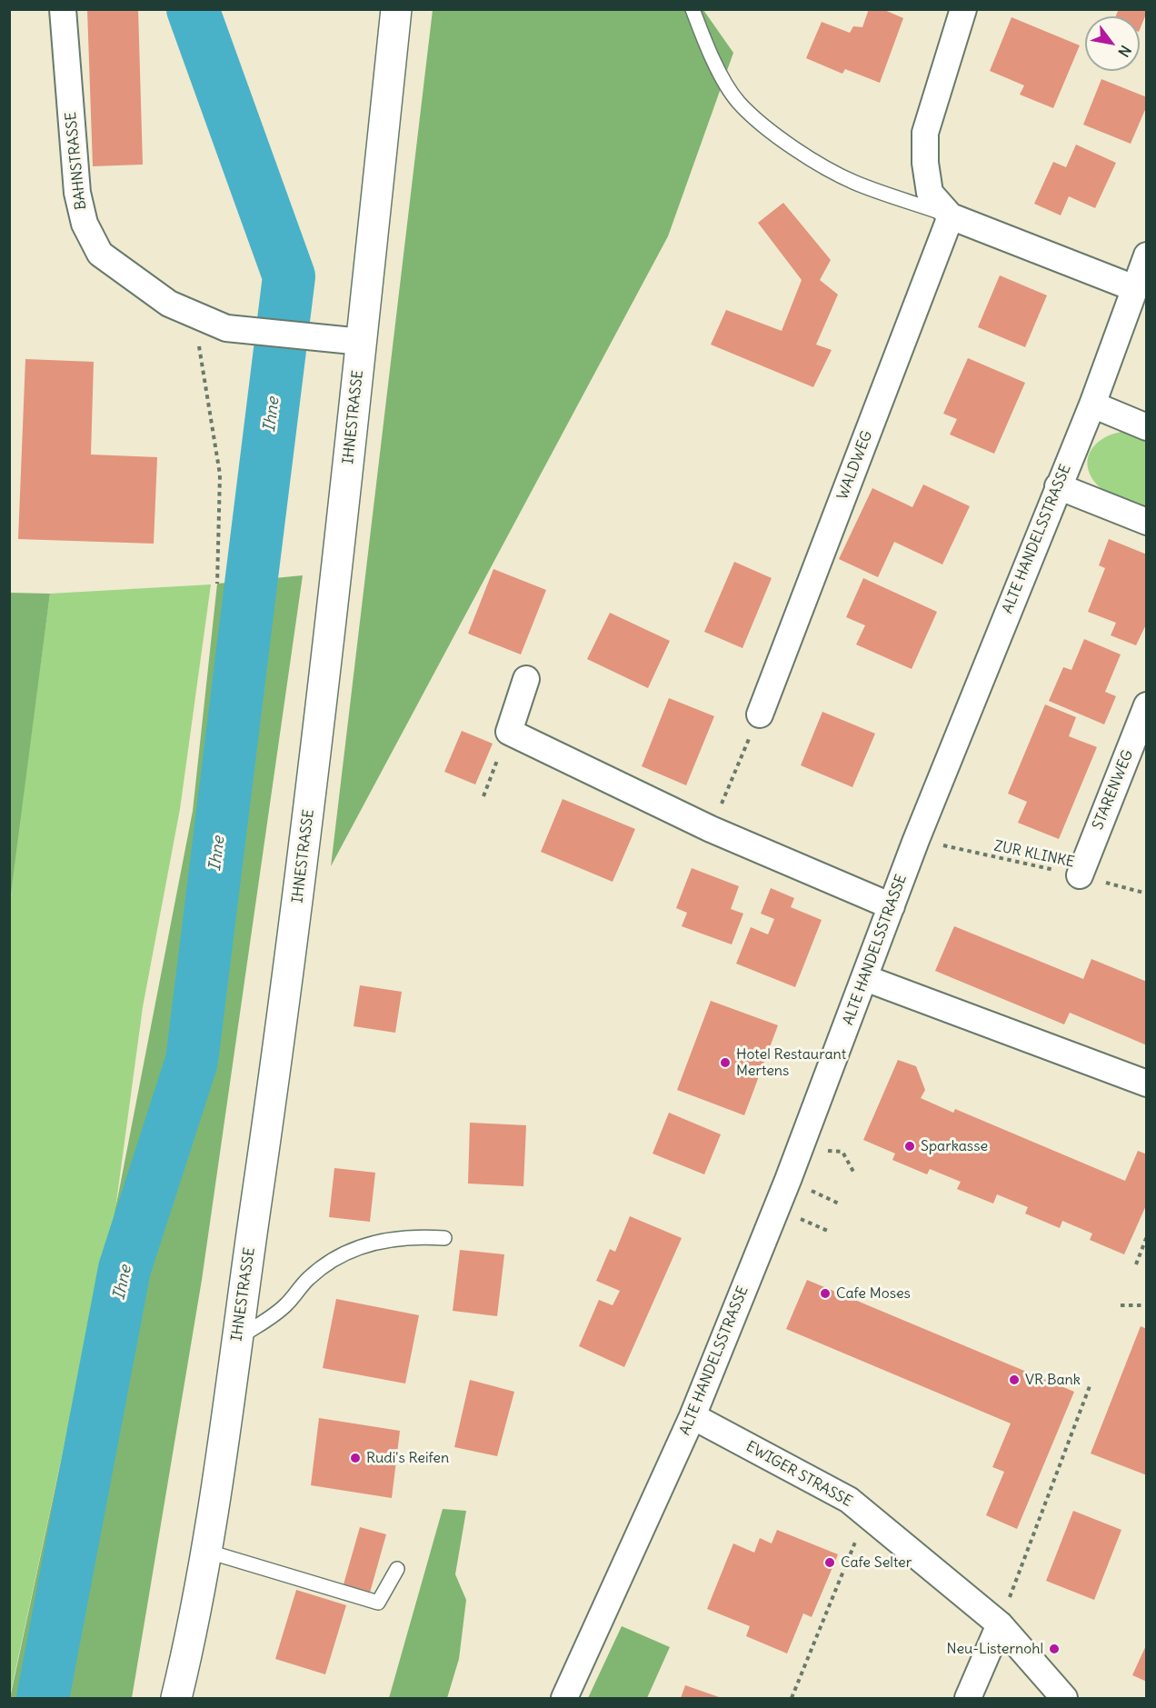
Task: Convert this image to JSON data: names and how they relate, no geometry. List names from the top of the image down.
{
  "streets": {
    "main road": ["IHNESTRASSE"],
    "street": [
      "BAHNSTRASSE",
      "WALDWEG",
      "ALTE HANDELSSTRASSE",
      "STARENWEG",
      "EWIGER STRASSE"
    ],
    "path": ["ZUR KLINKE"]
  },
  "crossings": [
    ["BAHNSTRASSE", "IHNESTRASSE"],
    ["ALTE HANDELSSTRASSE", "ZUR KLINKE"],
    ["ALTE HANDELSSTRASSE", "EWIGER STRASSE"],
    ["STARENWEG", "ZUR KLINKE"]
  ],
  "water": ["Ihne"],
  "places": [
    "Hotel Restaurant Mertens",
    "Sparkasse",
    "Cafe Moses",
    "VR Bank",
    "Rudi's Reifen",
    "Cafe Selter",
    "Neu-Listernohl"
  ],
  "north": "bottom right"
}
